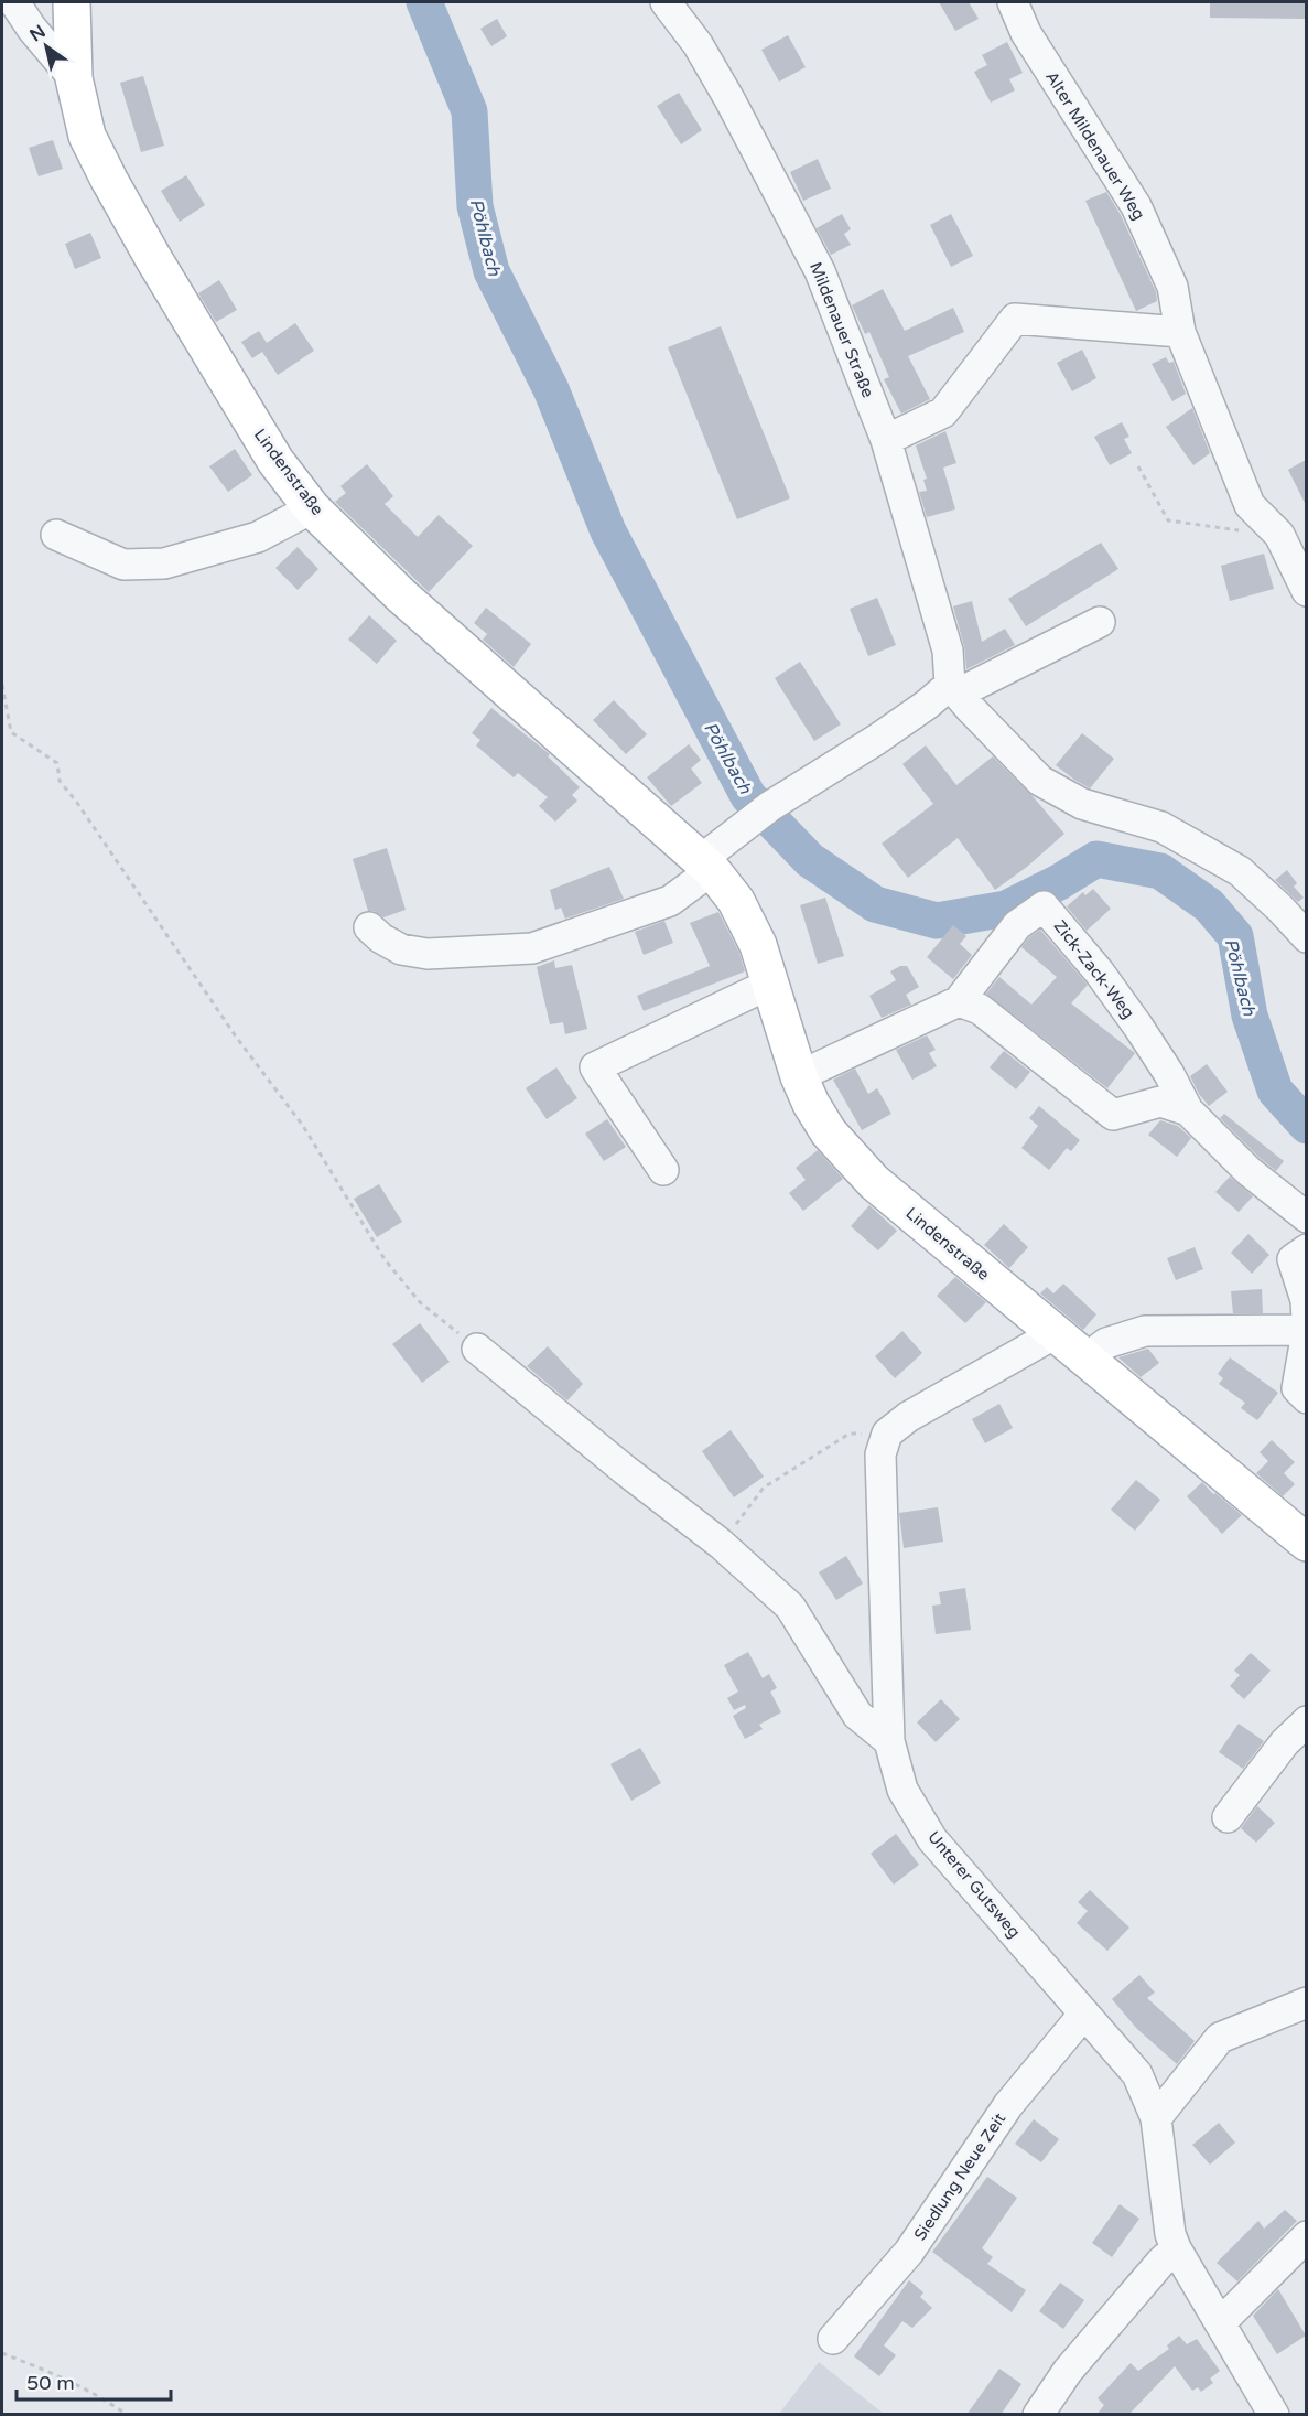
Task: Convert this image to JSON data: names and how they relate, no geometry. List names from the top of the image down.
{
  "streets": {
    "main road": ["Lindenstraße"],
    "street": [
      "Alter Mildenauer Weg",
      "Mildenauer Straße",
      "Zick-Zack-Weg",
      "Unterer Gutsweg",
      "Siedlung Neue Zeit"
    ]
  },
  "crossings": [
    ["Lindenstraße", "Zick-Zack-Weg"],
    ["Unterer Gutsweg", "Siedlung Neue Zeit"]
  ],
  "water": ["Pöhlbach"],
  "scale_bar": "50 m",
  "north": "top left"
}
